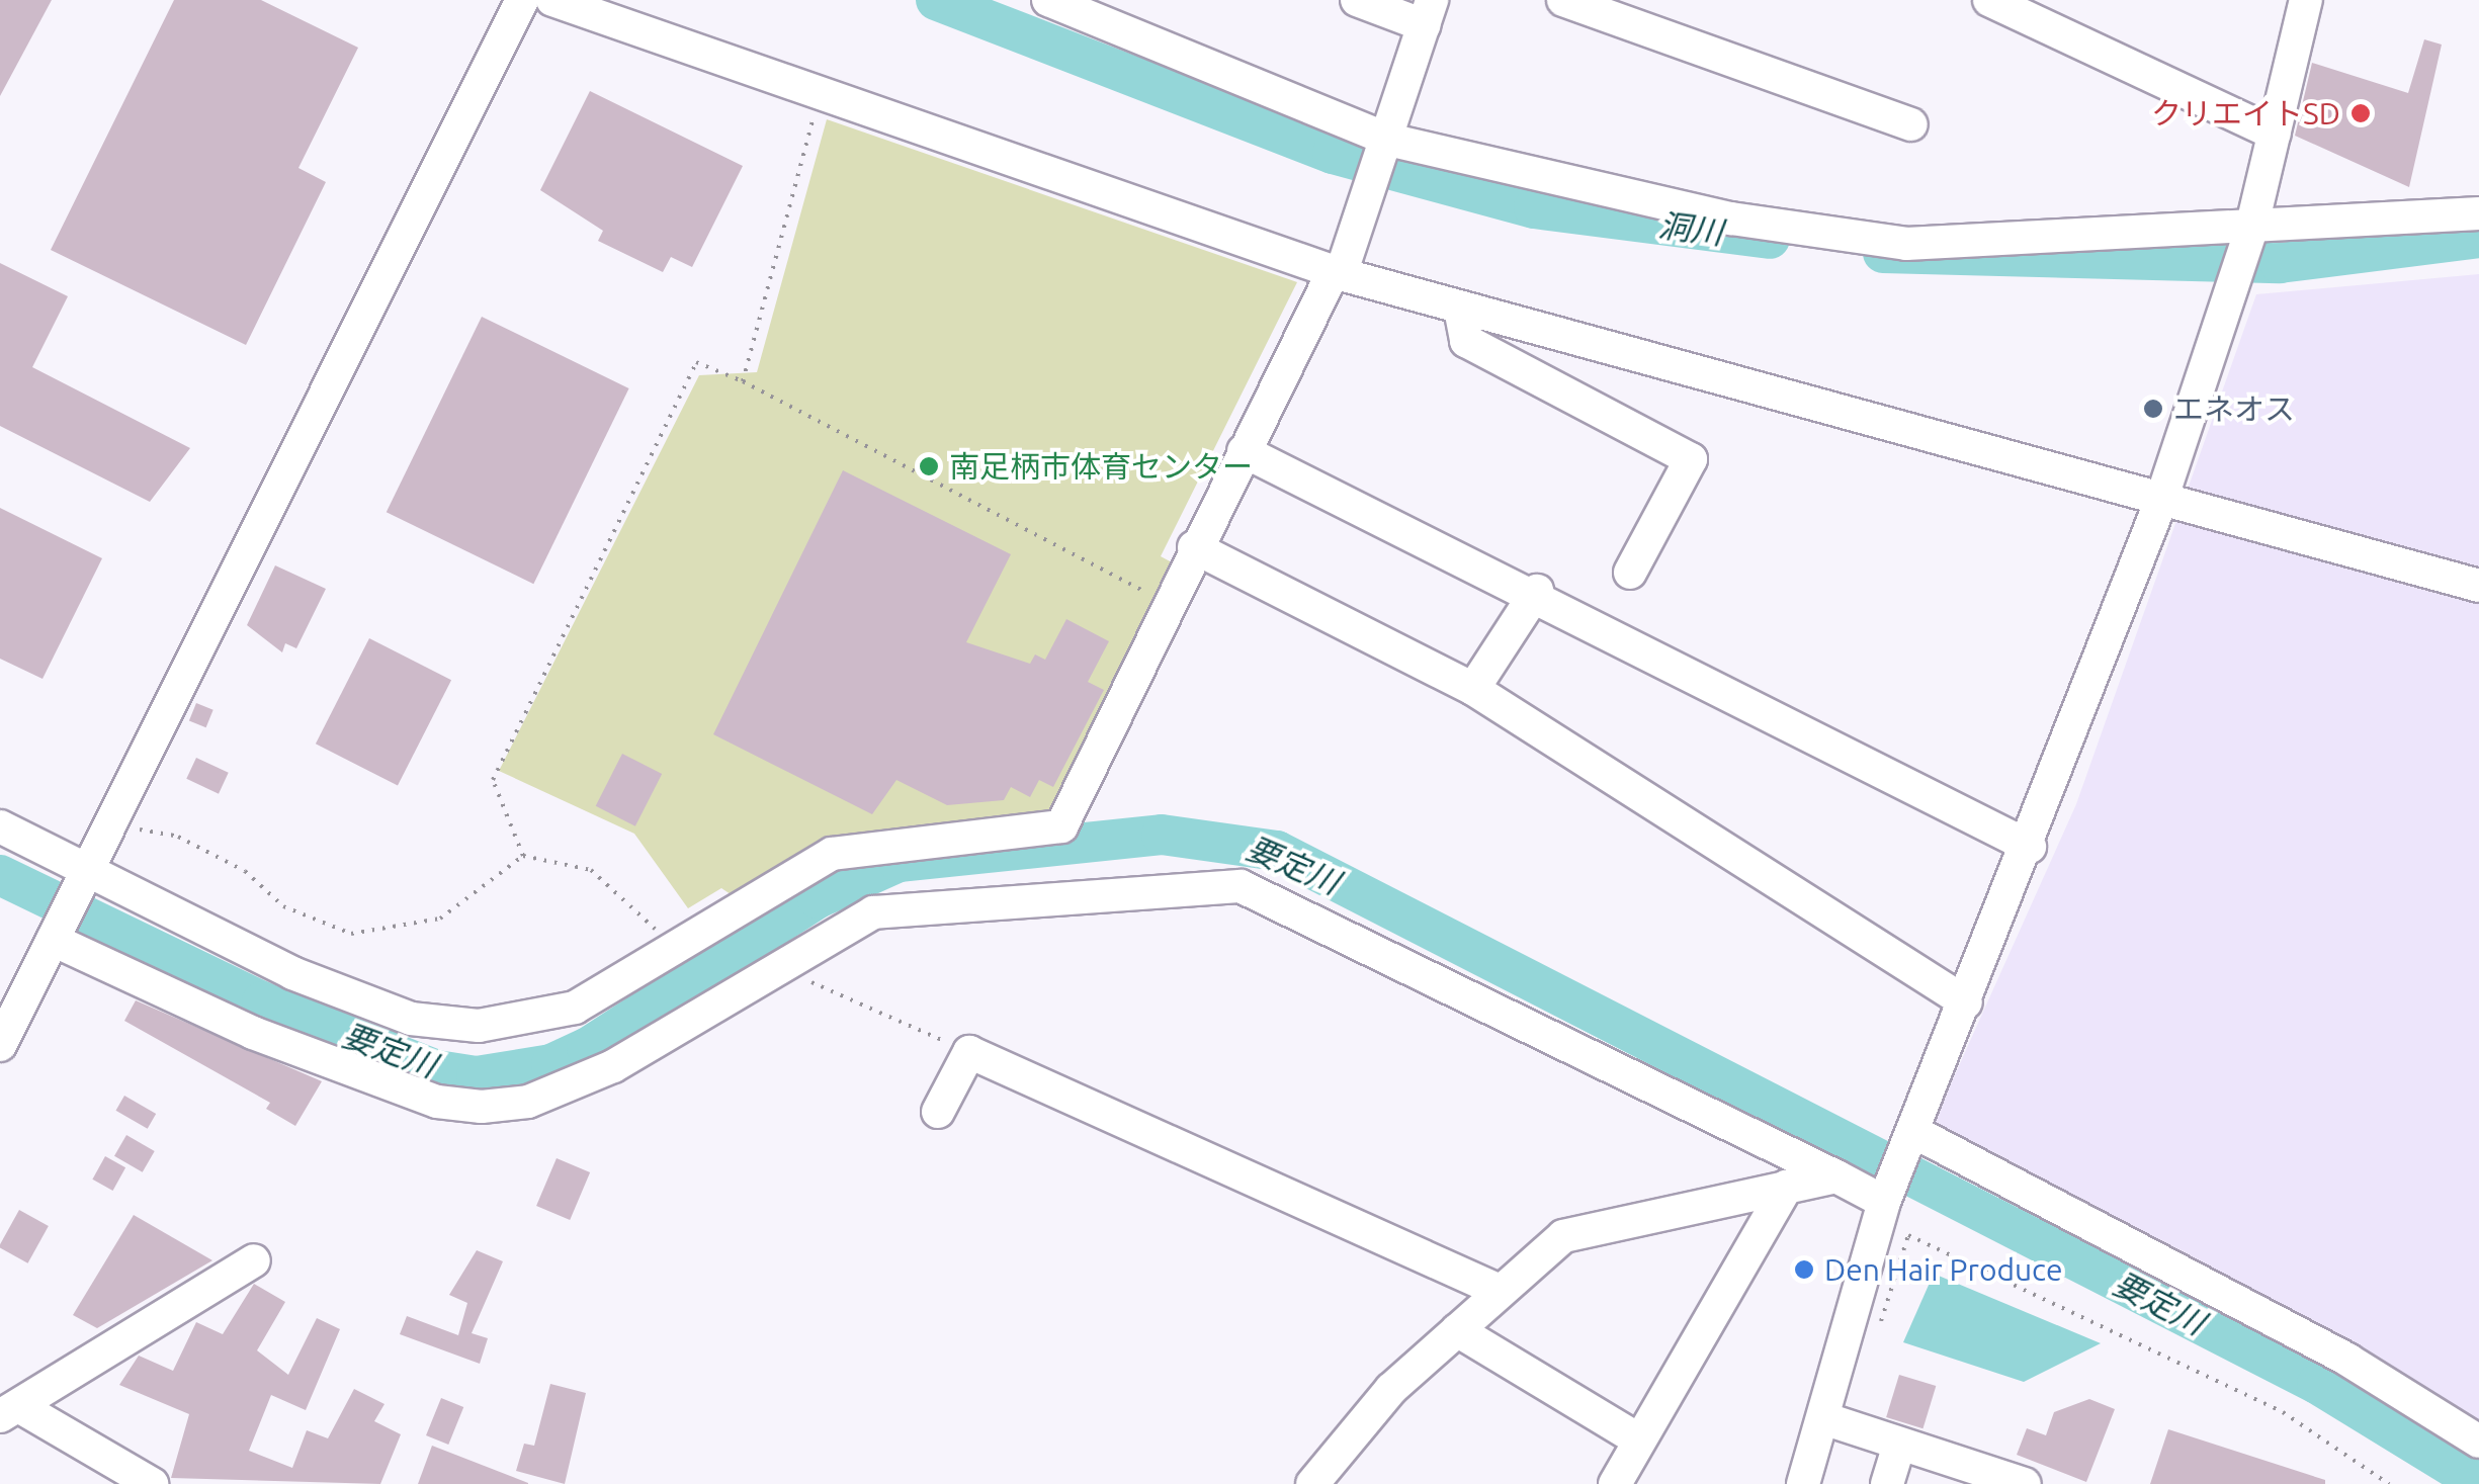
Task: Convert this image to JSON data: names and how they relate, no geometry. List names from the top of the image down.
{
  "water": ["洞川", "要定川"],
  "places": [
    "クリエイトSD",
    "エネオス",
    "南足柄市体育センター",
    "Den Hair Produce"
  ]
}
